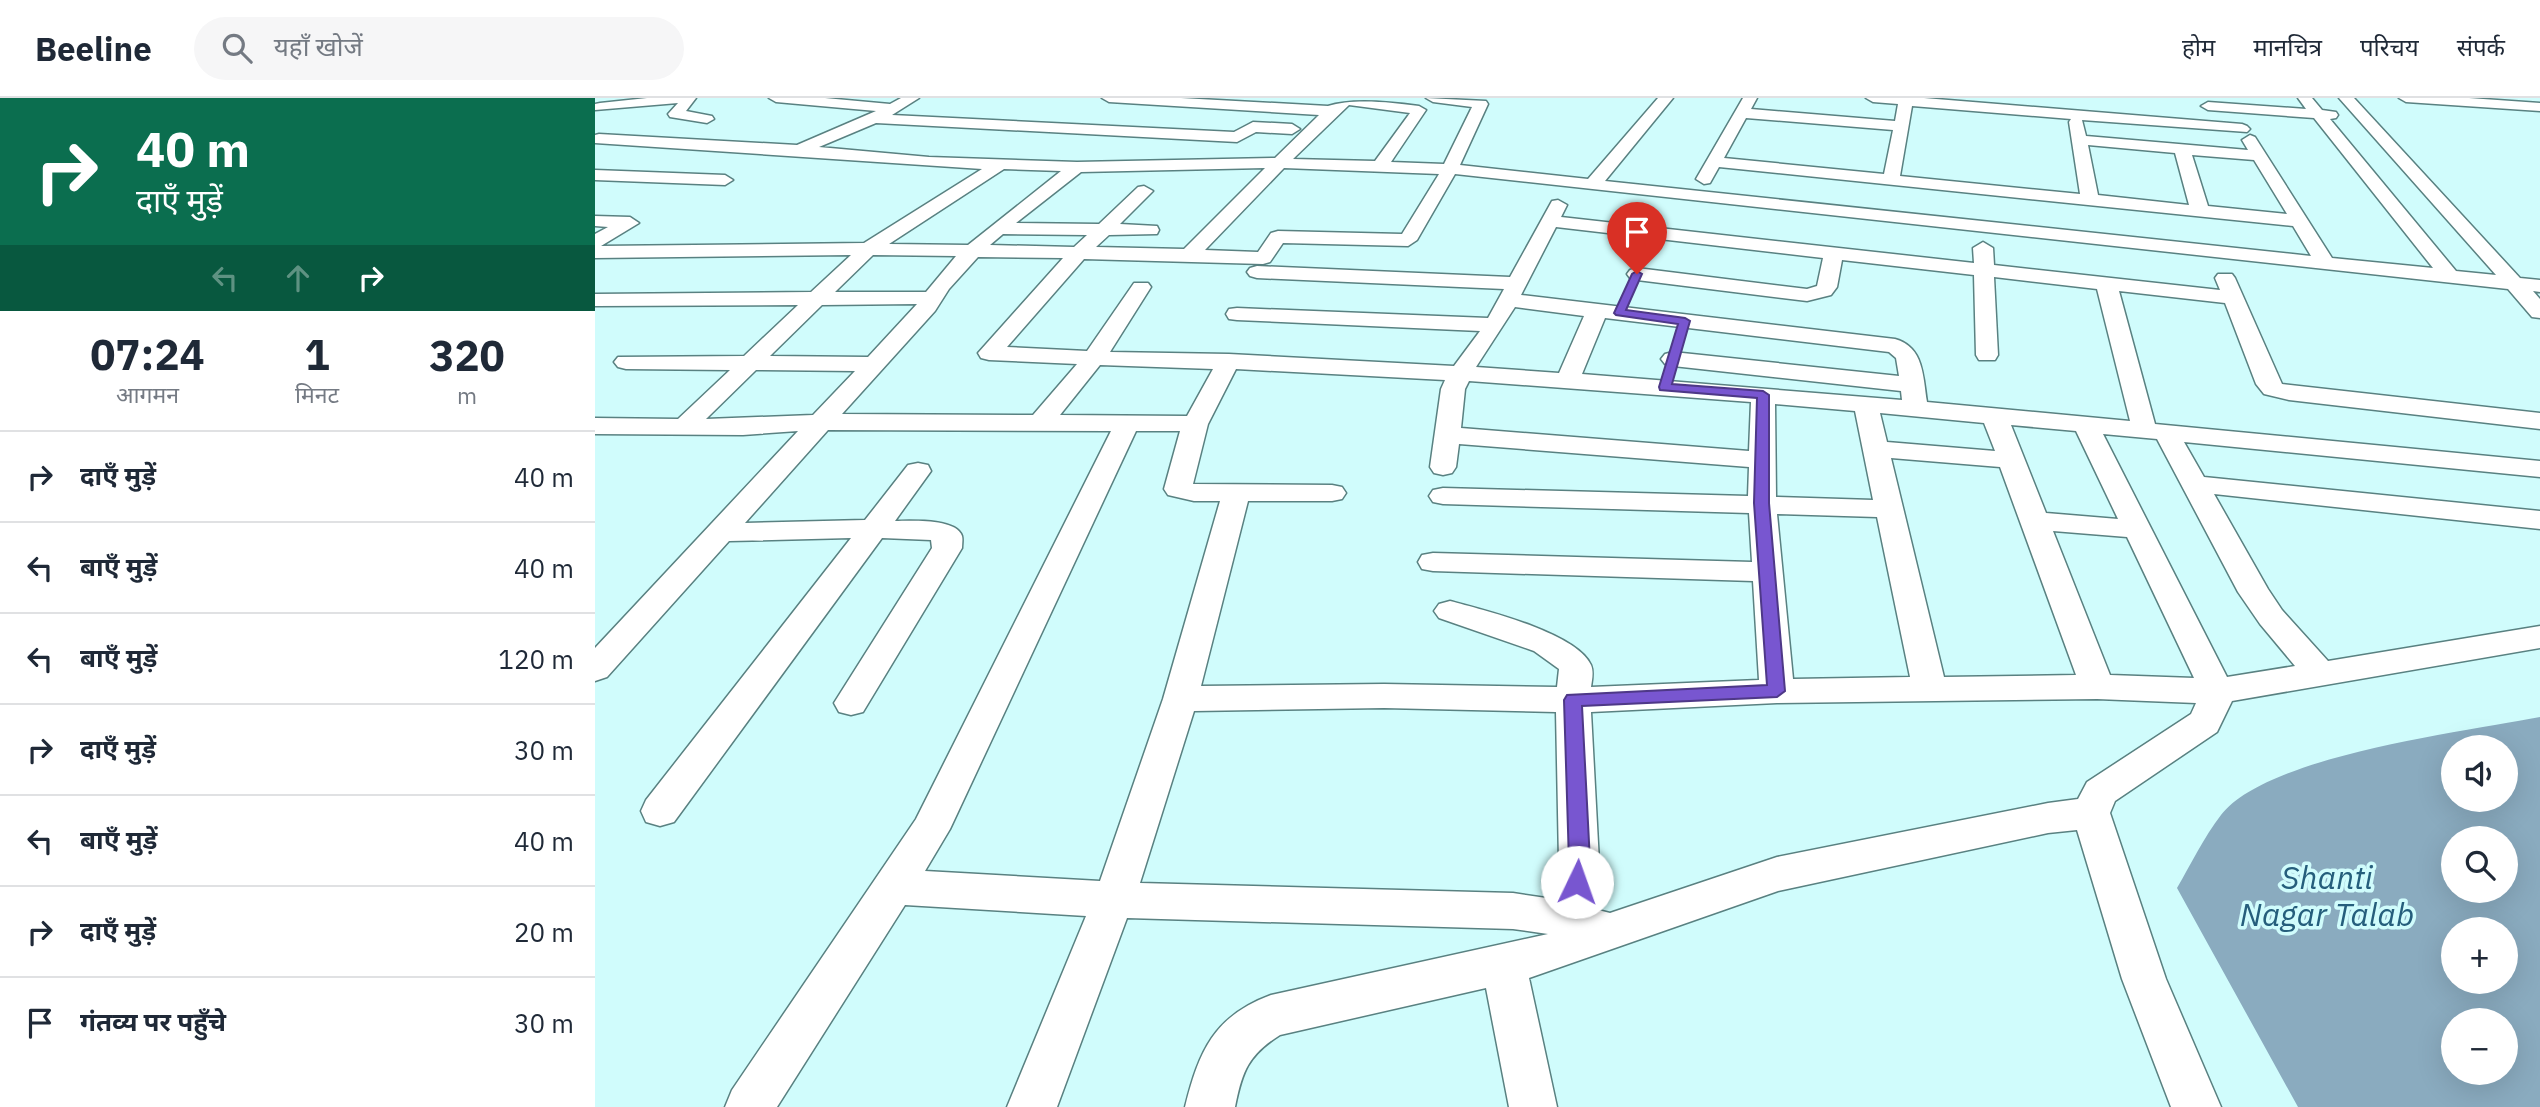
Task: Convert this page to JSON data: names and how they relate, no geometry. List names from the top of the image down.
{
  "water": ["Shanti Nagar Talab"],
  "page": {
    "header": "Beeline",
    "search": "यहाँ खोजें",
    "nav": [
      "होम",
      "मानचित्र",
      "परिचय",
      "संपर्क"
    ],
    "turn": ["40 m", "दाएँ मुड़ें"],
    "eta": [
      "07:24",
      "आगमन",
      "1",
      "मिनट",
      "320",
      "m"
    ],
    "list": [
      {
        "name": "दाएँ मुड़ें",
        "value": "40 m"
      },
      {
        "name": "बाएँ मुड़ें",
        "value": "40 m"
      },
      {
        "name": "बाएँ मुड़ें",
        "value": "120 m"
      },
      {
        "name": "दाएँ मुड़ें",
        "value": "30 m"
      },
      {
        "name": "बाएँ मुड़ें",
        "value": "40 m"
      },
      {
        "name": "दाएँ मुड़ें",
        "value": "20 m"
      },
      {
        "name": "गंतव्य पर पहुँचे",
        "value": "30 m"
      }
    ],
    "map_buttons": ["+", "−"]
  }
}
